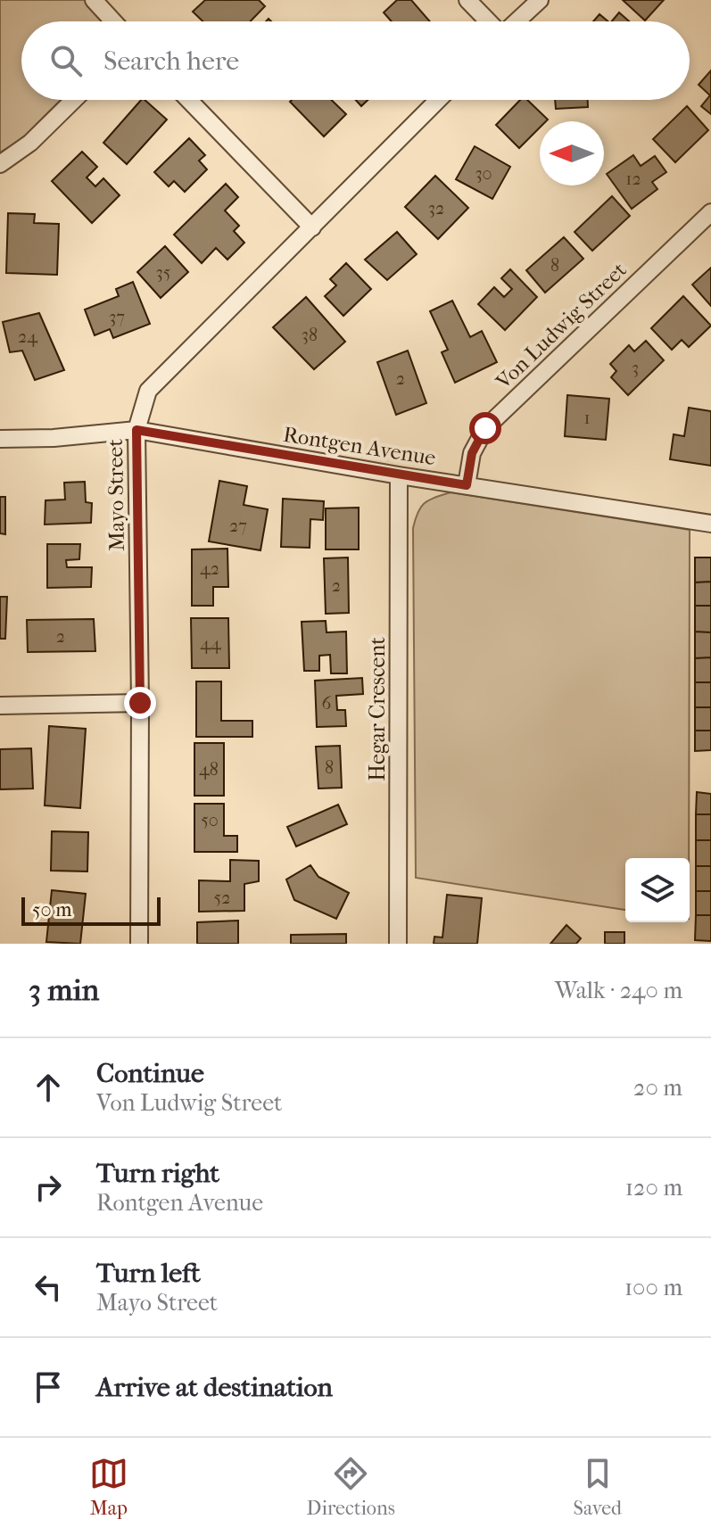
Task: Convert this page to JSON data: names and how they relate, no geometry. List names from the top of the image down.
{
  "streets": {
    "street": [
      "Von Ludwig Street",
      "Rontgen Avenue",
      "Mayo Street",
      "Hegar Crescent"
    ]
  },
  "crossings": [
    ["Von Ludwig Street", "Rontgen Avenue"],
    ["Rontgen Avenue", "Mayo Street"],
    ["Rontgen Avenue", "Hegar Crescent"]
  ],
  "house_numbers": [
    "30",
    "12",
    "32",
    "8",
    "35",
    "37",
    "38",
    "24",
    "3",
    "2",
    "1",
    "27",
    "42",
    "2",
    "2",
    "44",
    "6",
    "8",
    "48",
    "50",
    "52"
  ],
  "scale_bar": "50 m",
  "north": "left",
  "page": {
    "search": "Search here",
    "scale": "50 m",
    "heading": ["3 min", "Walk · 240 m"],
    "list": [
      ["Continue", "Von Ludwig Street", "20 m"],
      ["Turn right", "Rontgen Avenue", "120 m"],
      ["Turn left", "Mayo Street", "100 m"],
      "Arrive at destination"
    ],
    "nav": ["Map", "Directions", "Saved"]
  }
}
